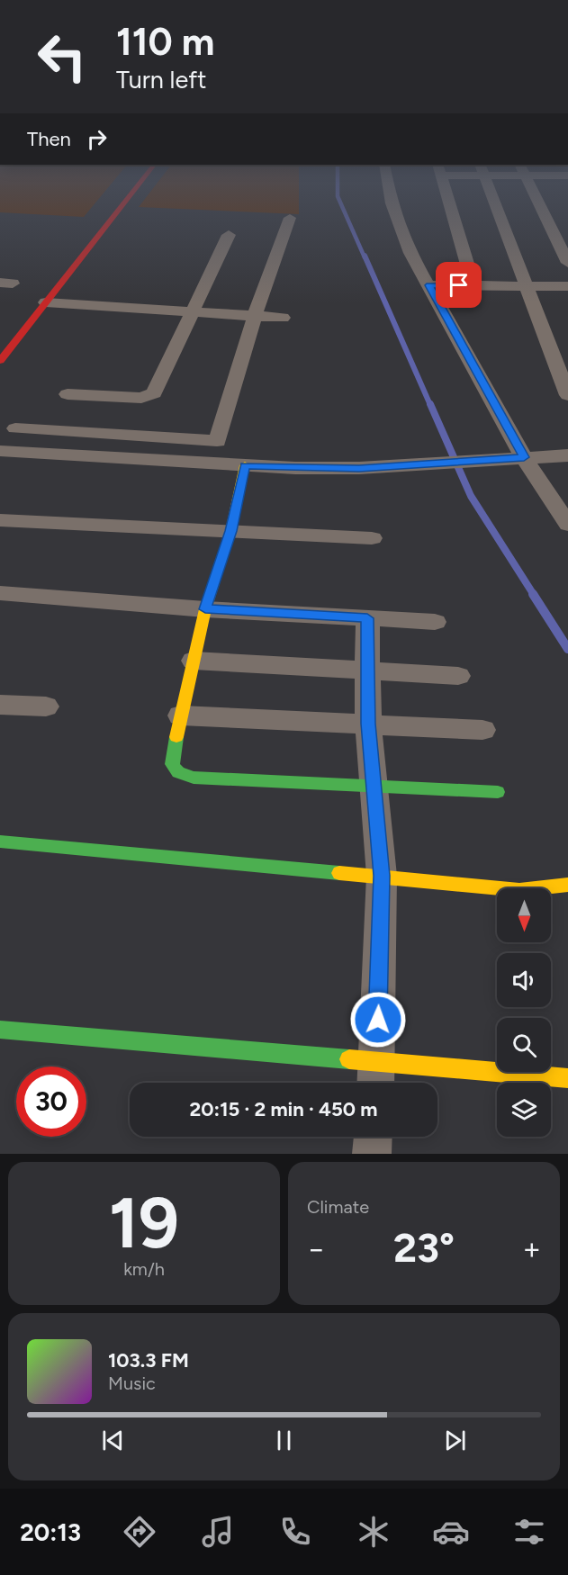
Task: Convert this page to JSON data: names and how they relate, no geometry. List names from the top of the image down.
{
  "north": "bottom",
  "page": {
    "turn": ["110 m", "Turn left"],
    "then": "Then",
    "limit": "30",
    "trip": "20:15 · 2 min · 450 m",
    "tile": [
      ["19", "km/h"],
      "Climate"
    ],
    "heat": ["−", "23°", "+"],
    "song": ["103.3 FM", "Music"],
    "tabs": "20:13"
  }
}
